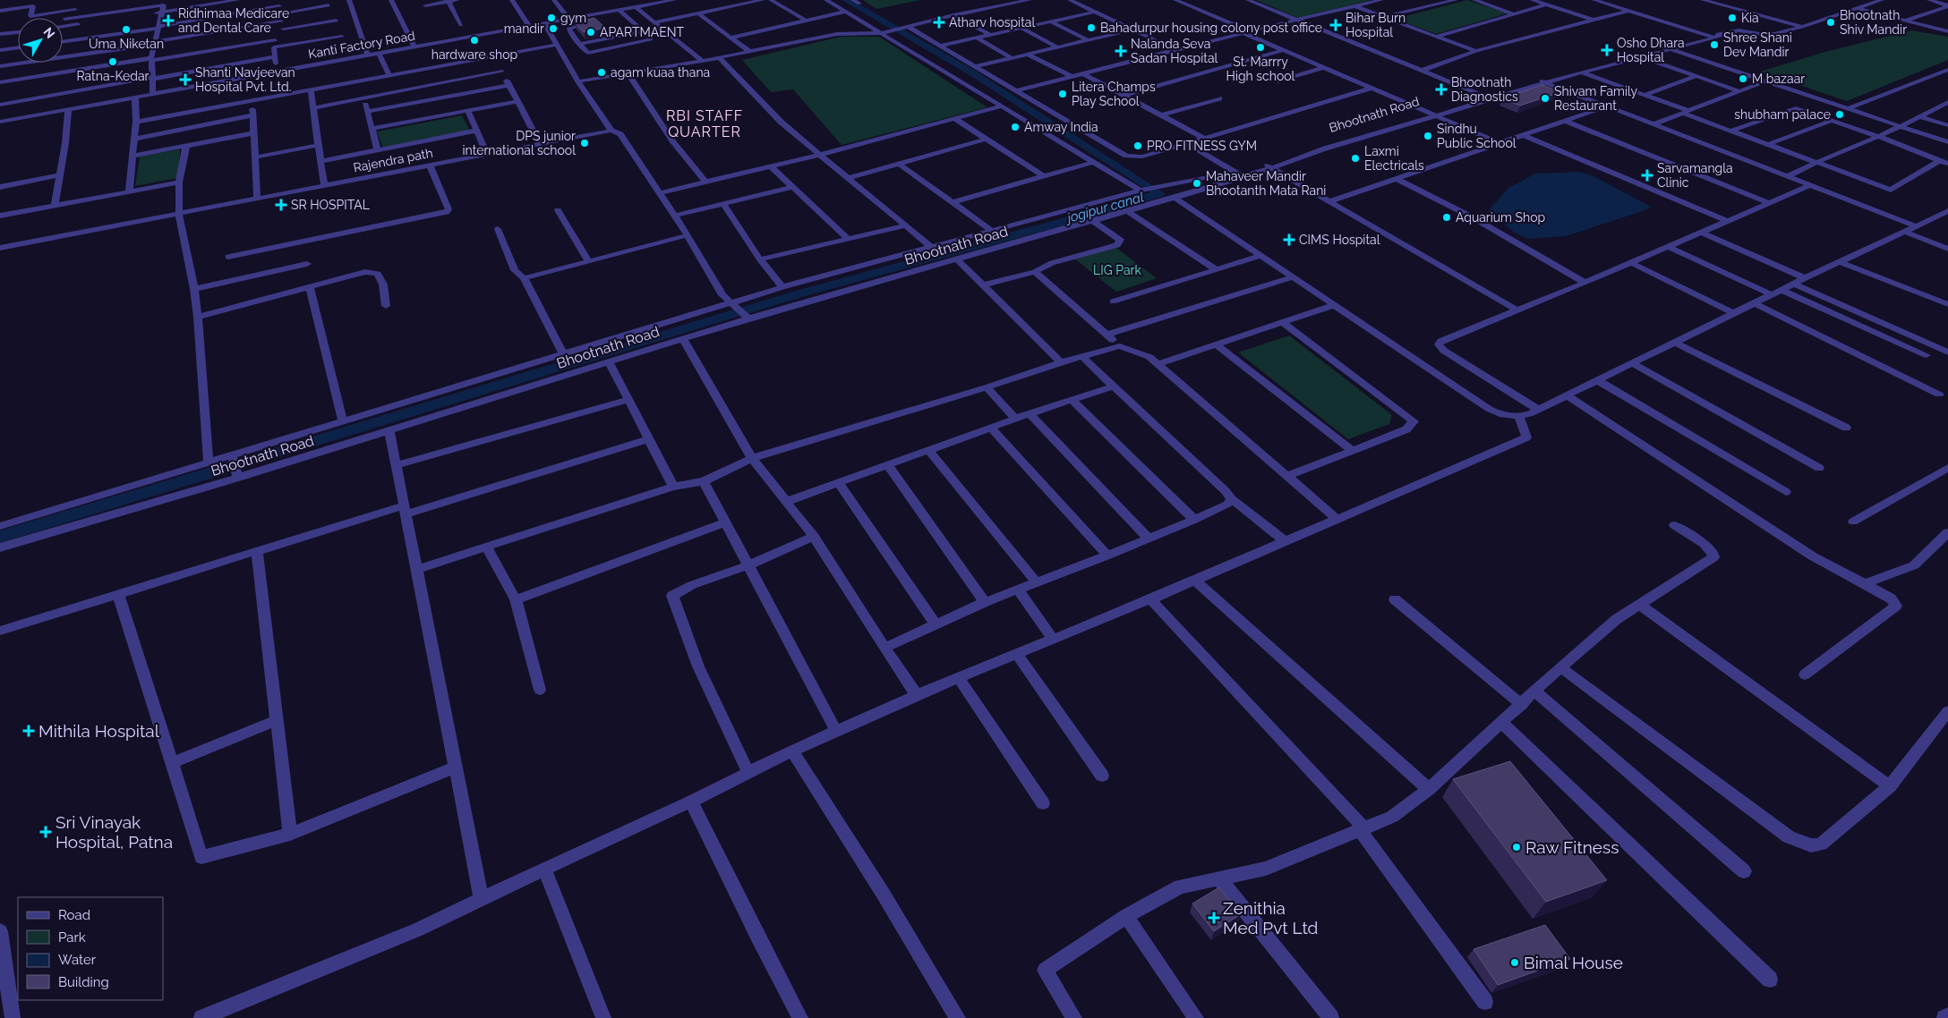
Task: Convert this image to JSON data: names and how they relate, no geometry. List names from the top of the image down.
{
  "streets": {
    "street": ["Kanti Factory Road", "Bhootnath Road", "Rajendra path"]
  },
  "districts": ["RBI STAFF QUARTER"],
  "water": ["jogipur canal"],
  "parks": ["LIG Park"],
  "places": {
    "other": [
      "gym",
      "Kia",
      "Bhootnath Shiv Mandir",
      "Bahadurpur housing colony post office",
      "mandir",
      "Uma Niketan",
      "APARTMAENT",
      "hardware shop",
      "Shree Shani Dev Mandir",
      "St. Marrry High school",
      "Ratna-Kedar",
      "agam kuaa thana",
      "M bazaar",
      "Litera Champs Play School",
      "Shivam Family Restaurant",
      "shubham palace",
      "Amway India",
      "Sindhu Public School",
      "DPS junior international school",
      "PRO FITNESS GYM",
      "Laxmi Electricals",
      "Mahaveer Mandir Bhootanth Mata Rani",
      "Aquarium Shop",
      "Raw Fitness",
      "Bimal House"
    ],
    "health": [
      "Ridhimaa Medicare and Dental Care",
      "Atharv hospital",
      "Bihar Burn Hospital",
      "Osho Dhara Hospital",
      "Nalanda Seva Sadan Hospital",
      "Shanti Navjeevan Hospital Pvt. Ltd.",
      "Bhootnath Diagnostics",
      "Sarvamangla Clinic",
      "SR HOSPITAL",
      "CIMS Hospital",
      "Mithila Hospital",
      "Sri Vinayak Hospital, Patna",
      "Zenithia Med Pvt Ltd"
    ]
  },
  "legend": [
    "Road",
    "Park",
    "Water",
    "Building"
  ],
  "north": "top right"
}
